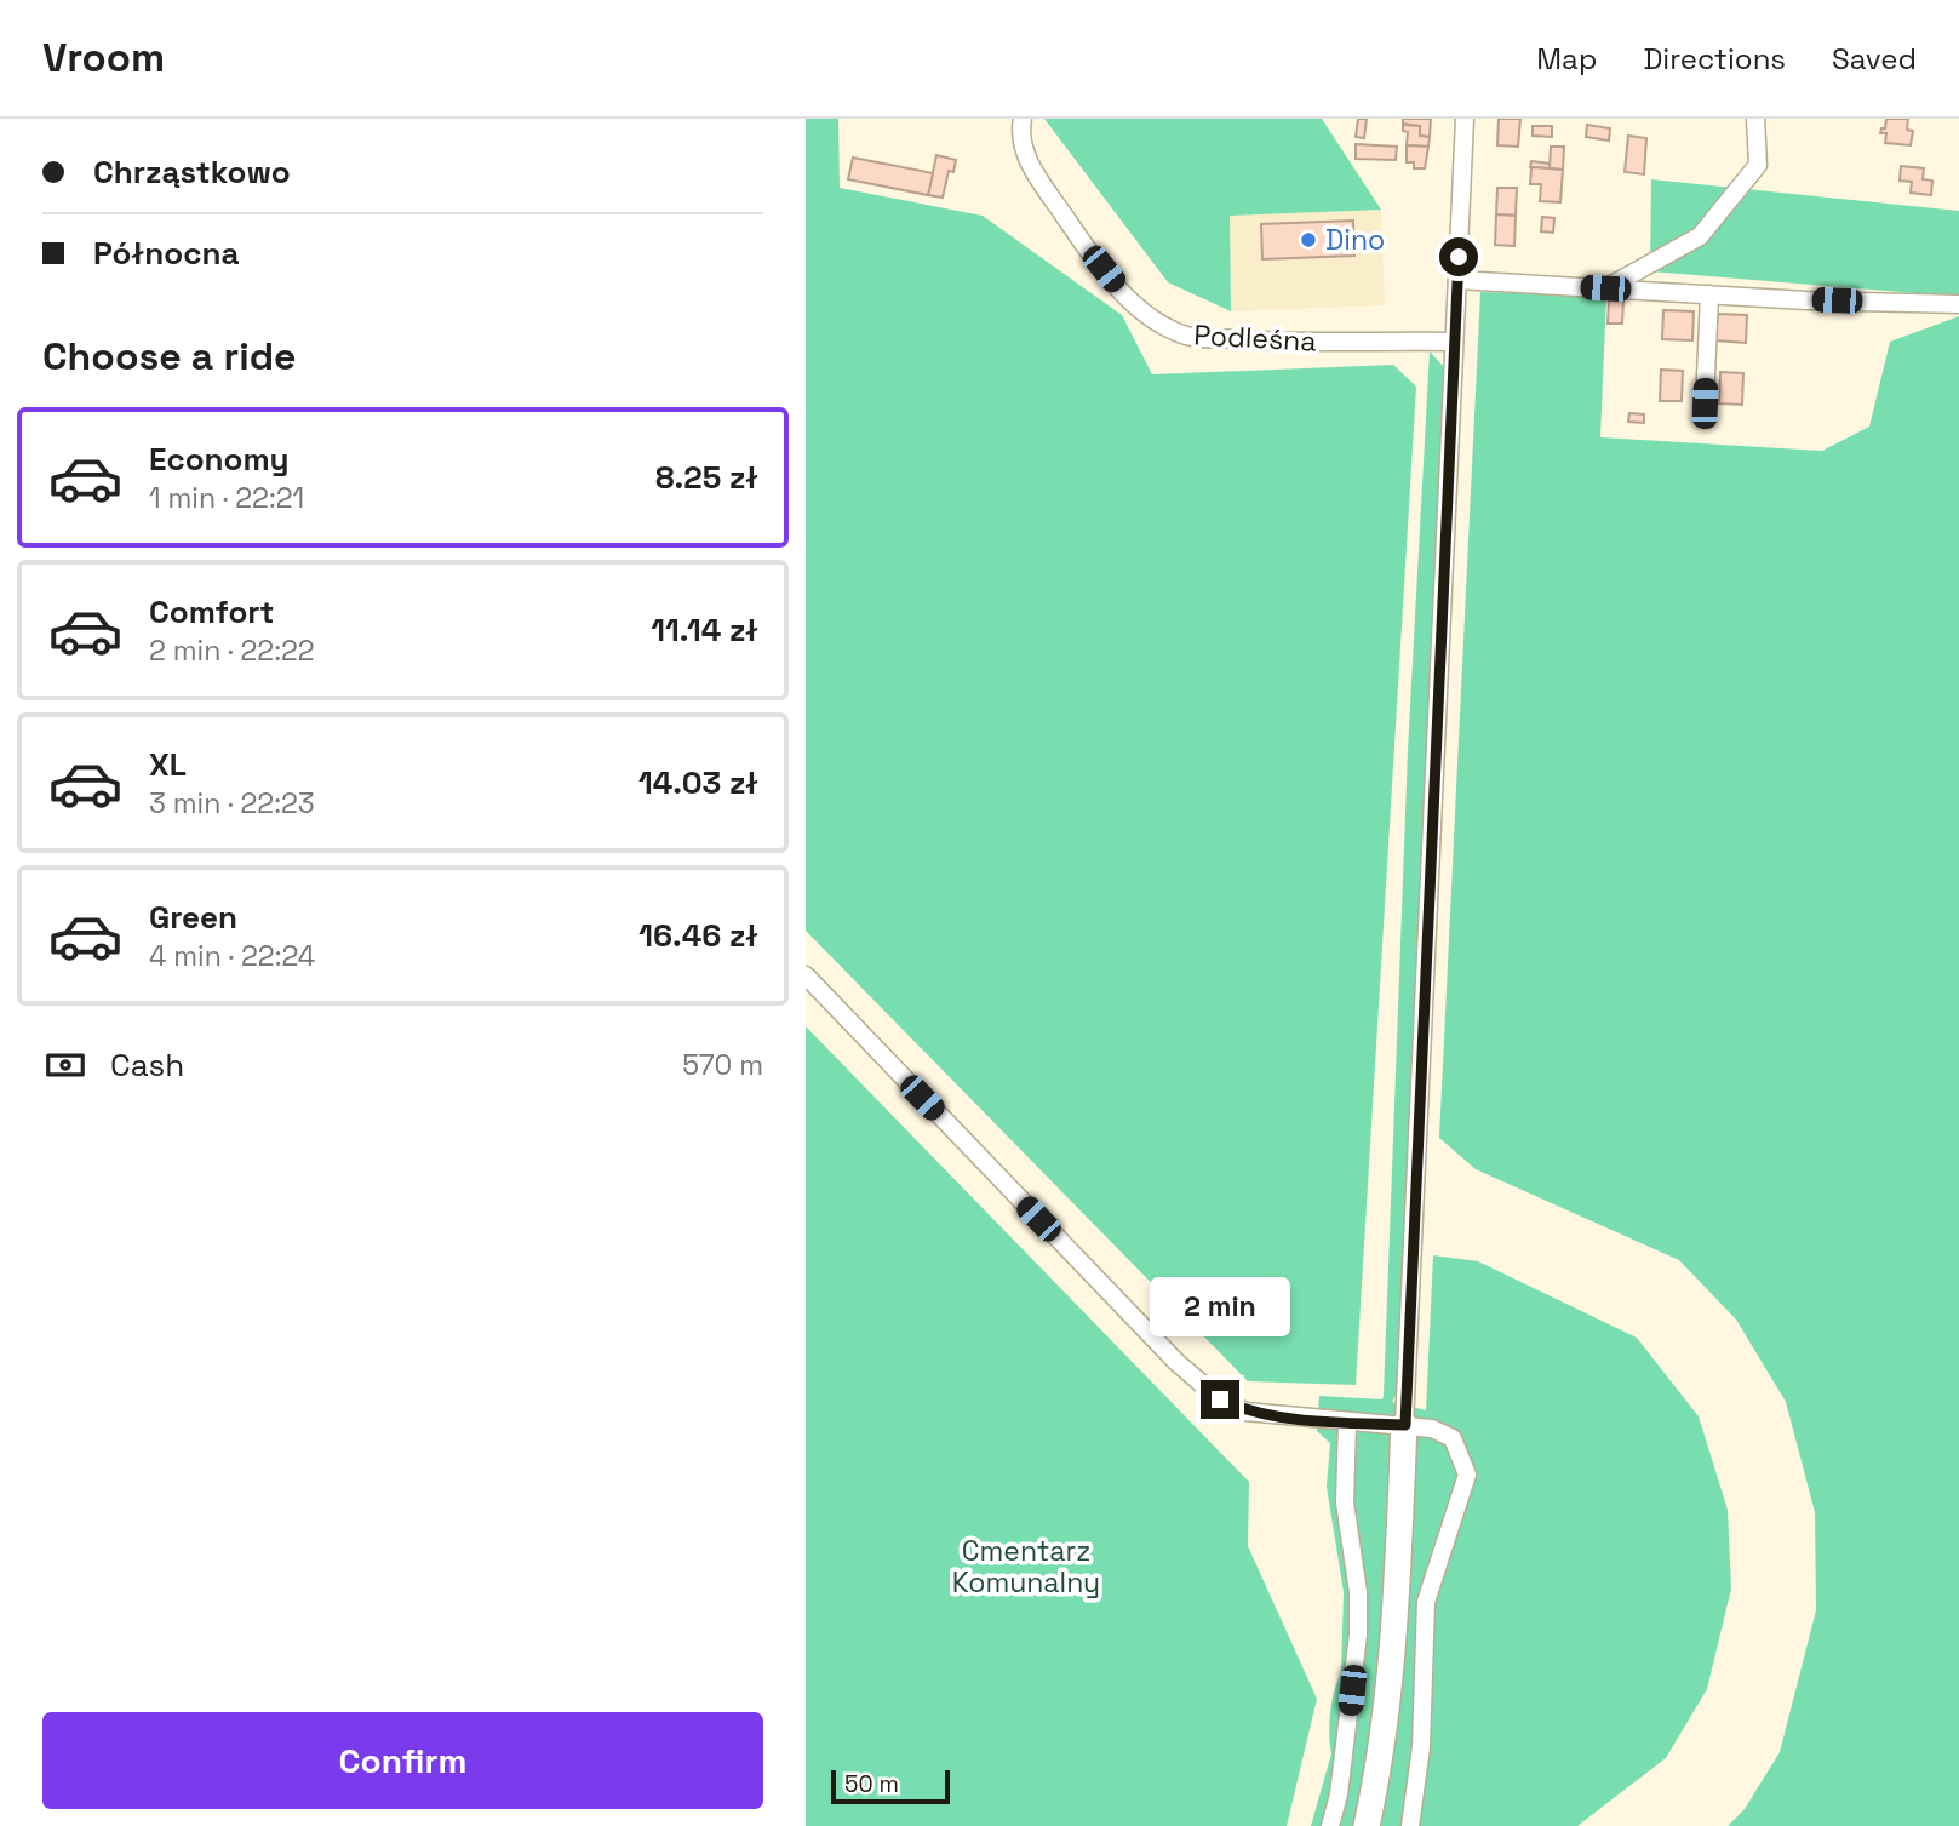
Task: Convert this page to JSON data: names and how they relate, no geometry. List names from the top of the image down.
{
  "streets": {
    "street": ["Podleśna"]
  },
  "parks": ["Cmentarz Komunalny"],
  "places": ["Dino"],
  "scale_bar": "50 m",
  "page": {
    "header": "Vroom",
    "nav": ["Map", "Directions", "Saved"],
    "banner": ["Chrząstkowo", "Północna"],
    "heading": "Choose a ride",
    "list": [
      {
        "name": "Economy",
        "note": "1 min · 22:21",
        "value": "8.25 zł"
      },
      {
        "name": "Comfort",
        "note": "2 min · 22:22",
        "value": "11.14 zł"
      },
      {
        "name": "XL",
        "note": "3 min · 22:23",
        "value": "14.03 zł"
      },
      {
        "name": "Green",
        "note": "4 min · 22:24",
        "value": "16.46 zł"
      }
    ],
    "pay": ["Cash", "570 m"],
    "bubble": "2 min",
    "buttons": "Confirm",
    "scale": "50 m"
  }
}
